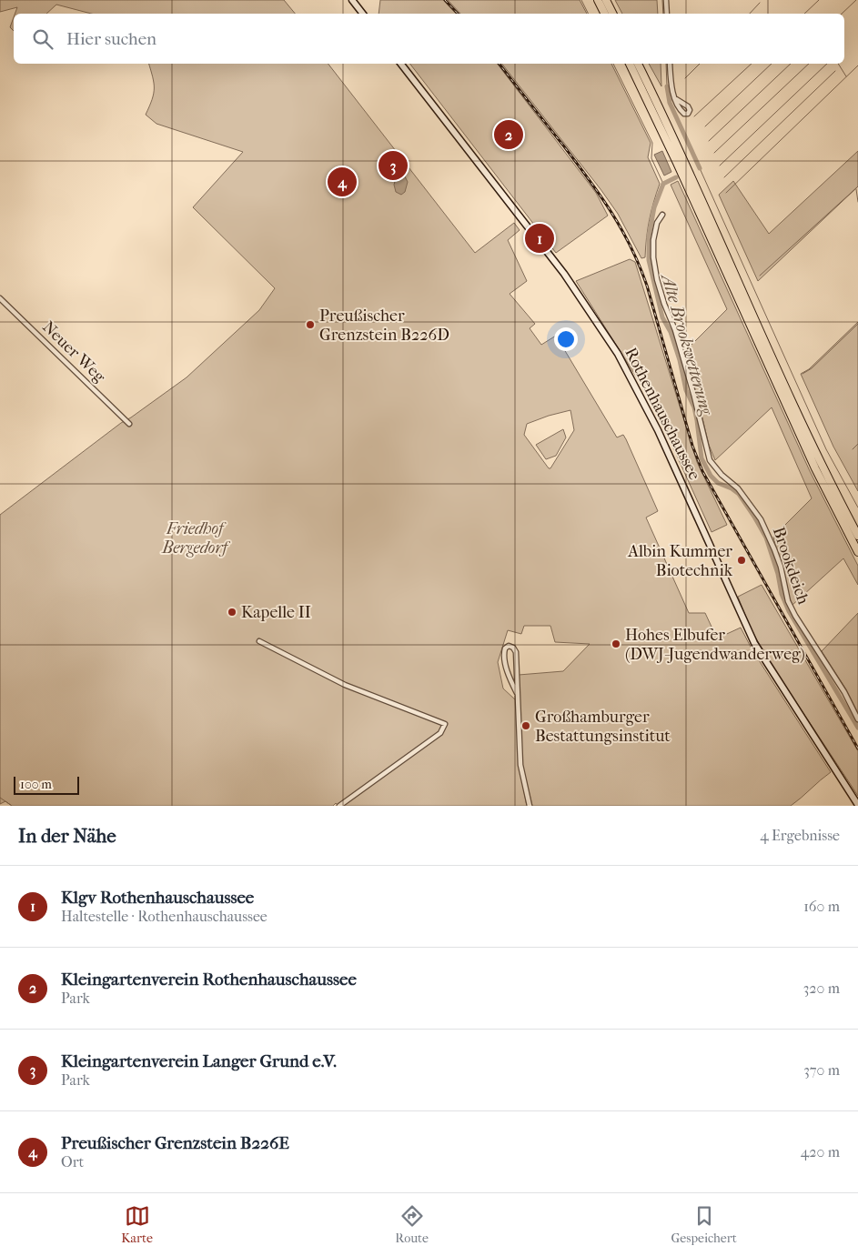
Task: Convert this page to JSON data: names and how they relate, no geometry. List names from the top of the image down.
{
  "streets": {
    "main road": ["Rothenhauschaussee"],
    "street": ["Neuer Weg", "Brookdeich"]
  },
  "water": ["Alte Brookwetterung"],
  "parks": ["Friedhof Bergedorf"],
  "places": [
    "Preußischer Grenzstein B226D",
    "Albin Kummer Biotechnik",
    "Kapelle II",
    "Hohes Elbufer (DWJ-Jugendwanderweg)",
    "Großhamburger Bestattungsinstitut"
  ],
  "scale_bar": "100 m",
  "page": {
    "search": "Hier suchen",
    "pins": [
      "2",
      "3",
      "4",
      "1"
    ],
    "scale": "100 m",
    "heading": ["In der Nähe", "4 Ergebnisse"],
    "list": [
      {
        "mark": "1",
        "name": "Klgv Rothenhauschaussee",
        "note": "Haltestelle · Rothenhauschaussee",
        "value": "160 m"
      },
      {
        "mark": "2",
        "name": "Kleingartenverein Rothenhauschaussee",
        "note": "Park",
        "value": "320 m"
      },
      {
        "mark": "3",
        "name": "Kleingartenverein Langer Grund e.V.",
        "note": "Park",
        "value": "370 m"
      },
      {
        "mark": "4",
        "name": "Preußischer Grenzstein B226E",
        "note": "Ort",
        "value": "420 m"
      }
    ],
    "nav": ["Karte", "Route", "Gespeichert"]
  }
}
